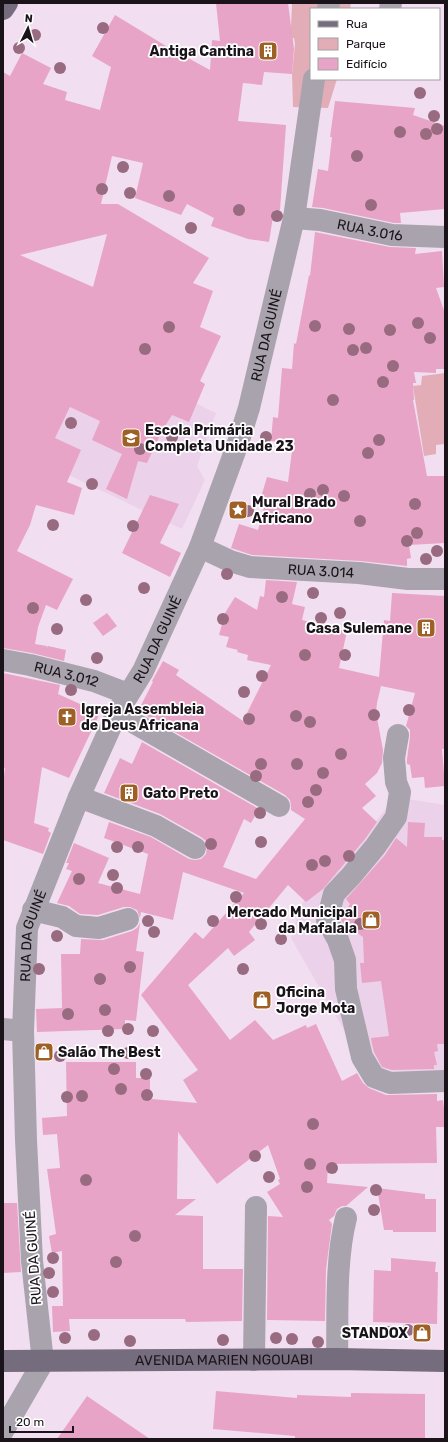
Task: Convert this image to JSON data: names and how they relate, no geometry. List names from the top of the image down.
{
  "streets": {
    "main road": ["AVENIDA MARIEN NGOUABI"],
    "street": [
      "RUA 3.016",
      "RUA DA GUINÉ",
      "RUA 3.014",
      "RUA 3.012"
    ]
  },
  "crossings": [
    ["RUA 3.016", "RUA DA GUINÉ"],
    ["RUA DA GUINÉ", "RUA 3.014"],
    ["RUA DA GUINÉ", "RUA 3.012"],
    ["RUA DA GUINÉ", "AVENIDA MARIEN NGOUABI"]
  ],
  "places": {
    "building": ["Antiga Cantina", "Casa Sulemane", "Gato Preto"],
    "school or university": ["Escola Primária Completa Unidade 23"],
    "place": ["Mural Brado Africano"],
    "church": ["Igreja Assembleia de Deus Africana"],
    "shop": [
      "Mercado Municipal da Mafalala",
      "Oficina Jorge Mota",
      "Salão The Best",
      "STANDOX"
    ]
  },
  "legend": ["Rua", "Parque", "Edifício"],
  "scale_bar": "20 m",
  "north": "top"
}
